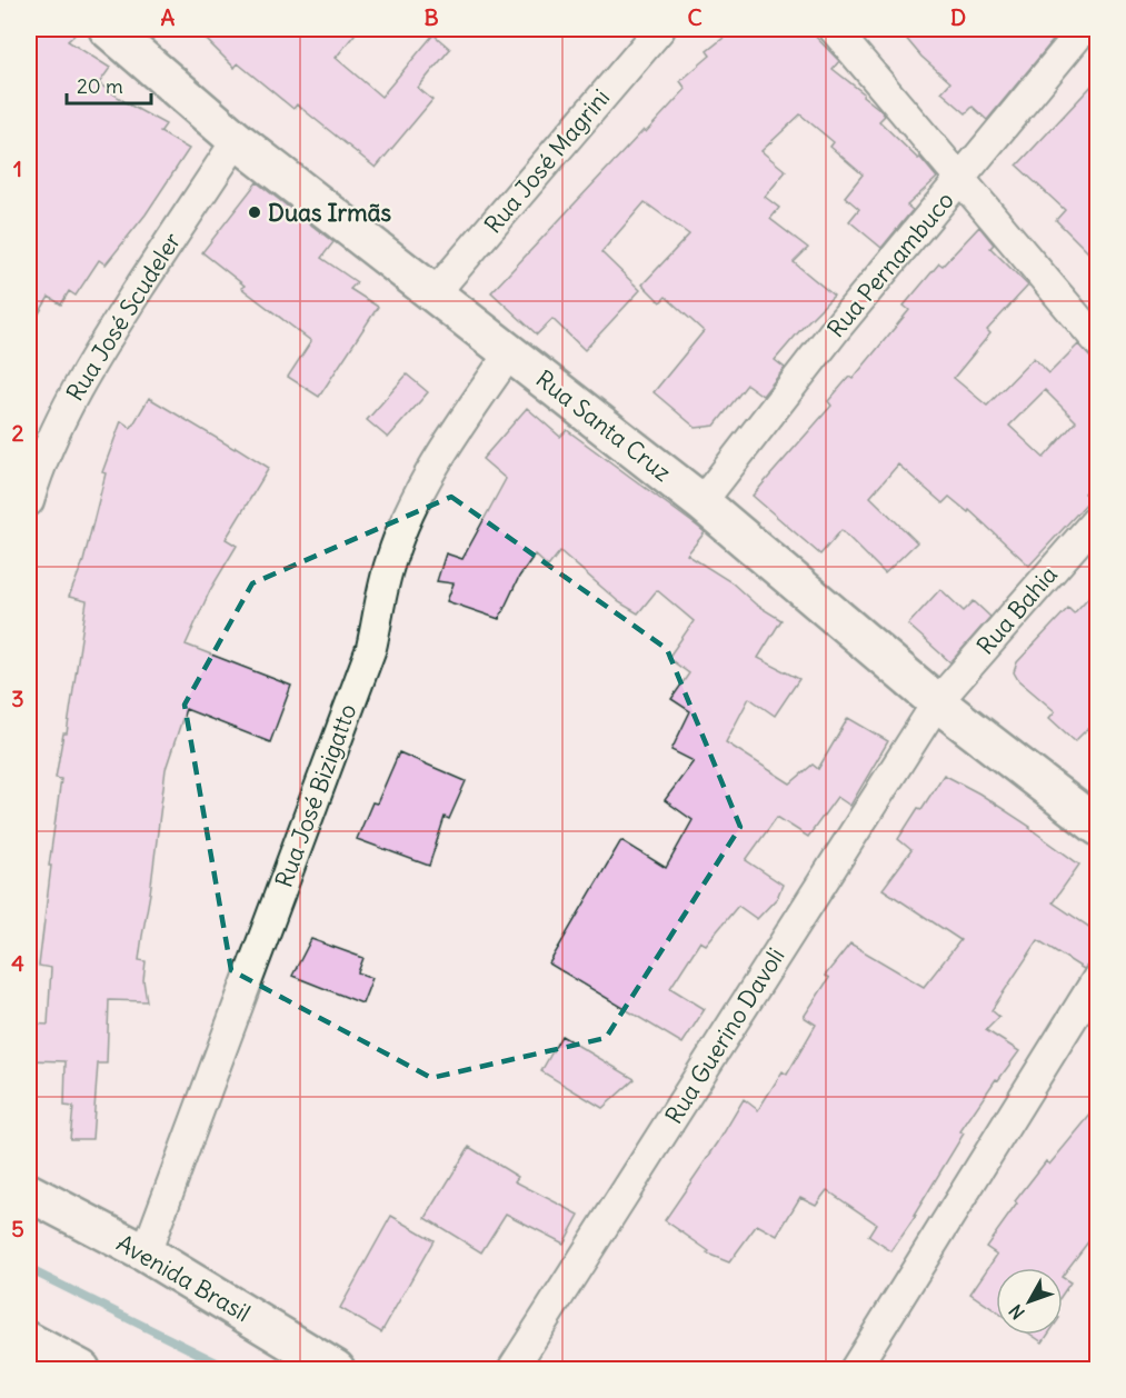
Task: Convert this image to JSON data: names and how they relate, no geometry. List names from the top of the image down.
{
  "streets": {
    "street": [
      "Rua José Magrini",
      "Rua Pernambuco",
      "Rua José Scudeler",
      "Rua Santa Cruz",
      "Rua Bahia",
      "Rua José Bizigatto",
      "Rua Guerino Davoli",
      "Avenida Brasil"
    ]
  },
  "crossings": [
    ["Rua José Magrini", "Rua Santa Cruz"],
    ["Rua Pernambuco", "Rua Santa Cruz"],
    ["Rua José Scudeler", "Rua Santa Cruz"],
    ["Rua Santa Cruz", "Rua Bahia"],
    ["Rua Santa Cruz", "Rua José Bizigatto"],
    ["Rua Santa Cruz", "Rua Guerino Davoli"],
    ["Rua Bahia", "Rua Guerino Davoli"],
    ["Rua José Bizigatto", "Avenida Brasil"]
  ],
  "places": ["Duas Irmãs"],
  "scale_bar": "20 m",
  "north": "bottom left",
  "grid": {
    "columns": [
      "A",
      "B",
      "C",
      "D"
    ],
    "rows": [
      "1",
      "2",
      "3",
      "4",
      "5"
    ]
  }
}
